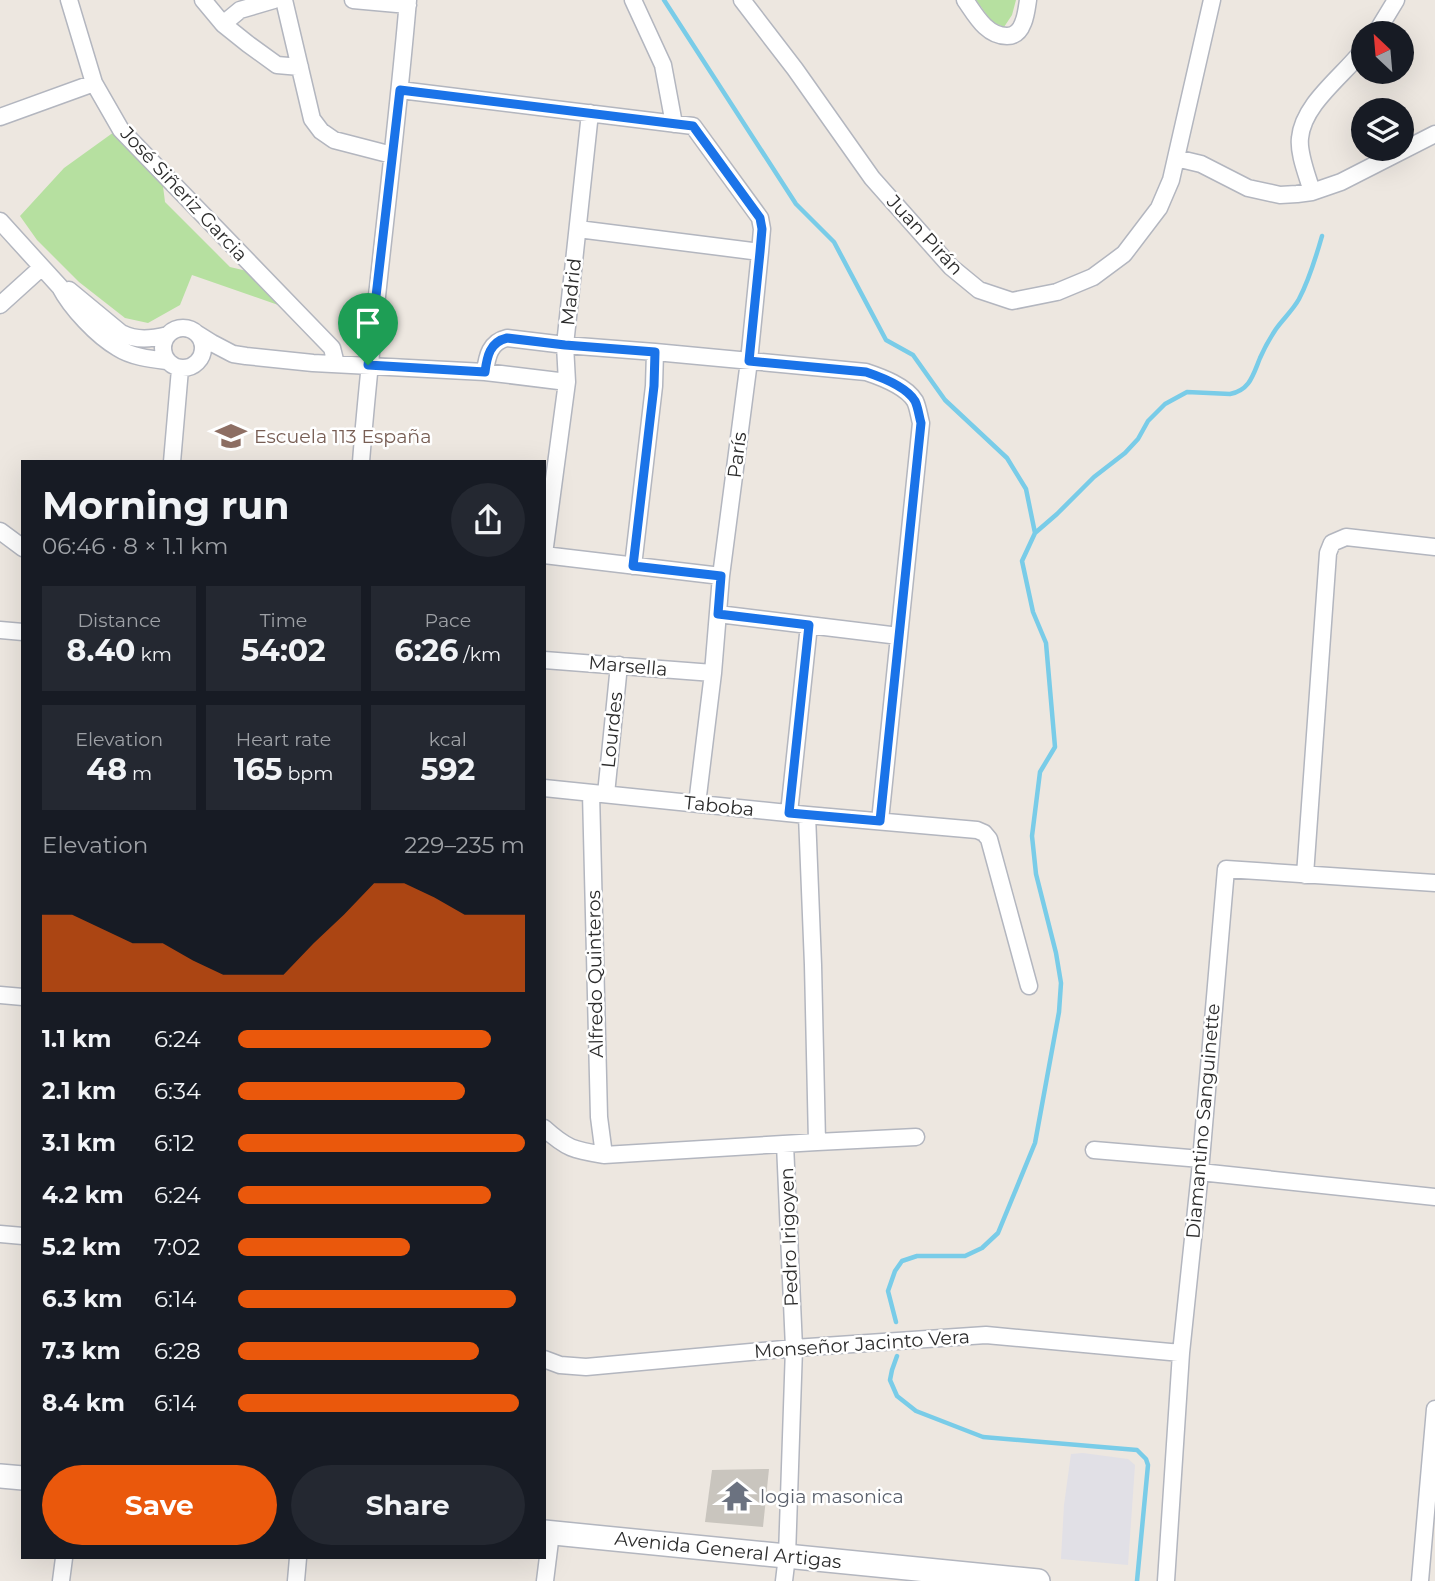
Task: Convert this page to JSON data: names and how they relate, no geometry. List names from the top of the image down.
{
  "streets": {
    "main road": ["Avenida General Artigas"],
    "street": [
      "José Siñeriz Garcia",
      "Juan Pirán",
      "Madrid",
      "París",
      "Marsella",
      "Lourdes",
      "Taboba",
      "Alfredo Quinteros",
      "Diamantino Sanguinette",
      "Pedro Irigoyen",
      "Monseñor Jacinto Vera"
    ]
  },
  "crossings": [
    ["París", "Marsella"],
    ["París", "Taboba"],
    ["Marsella", "Lourdes"],
    ["Lourdes", "Taboba"],
    ["Lourdes", "Alfredo Quinteros"],
    ["Taboba", "Alfredo Quinteros"],
    ["Diamantino Sanguinette", "Monseñor Jacinto Vera"],
    ["Pedro Irigoyen", "Monseñor Jacinto Vera"],
    ["Pedro Irigoyen", "Avenida General Artigas"]
  ],
  "places": {
    "school or university": ["Escuela 113 España"],
    "temple": ["logia masonica"]
  },
  "north": "top left",
  "page": {
    "heading": ["Morning run", "06:46 · 8 × 1.1 km"],
    "stats": [
      ["Distance", "8.40 km"],
      ["Time", "54:02"],
      ["Pace", "6:26 /km"],
      ["Elevation", "48 m"],
      ["Heart rate", "165 bpm"],
      ["kcal", "592"]
    ],
    "chart": ["Elevation", "229–235 m"],
    "list": [
      {
        "name": "1.1 km",
        "note": "6:24"
      },
      {
        "name": "2.1 km",
        "note": "6:34"
      },
      {
        "name": "3.1 km",
        "note": "6:12"
      },
      {
        "name": "4.2 km",
        "note": "6:24"
      },
      {
        "name": "5.2 km",
        "note": "7:02"
      },
      {
        "name": "6.3 km",
        "note": "6:14"
      },
      {
        "name": "7.3 km",
        "note": "6:28"
      },
      {
        "name": "8.4 km",
        "note": "6:14"
      }
    ],
    "buttons": ["Save", "Share"]
  }
}
